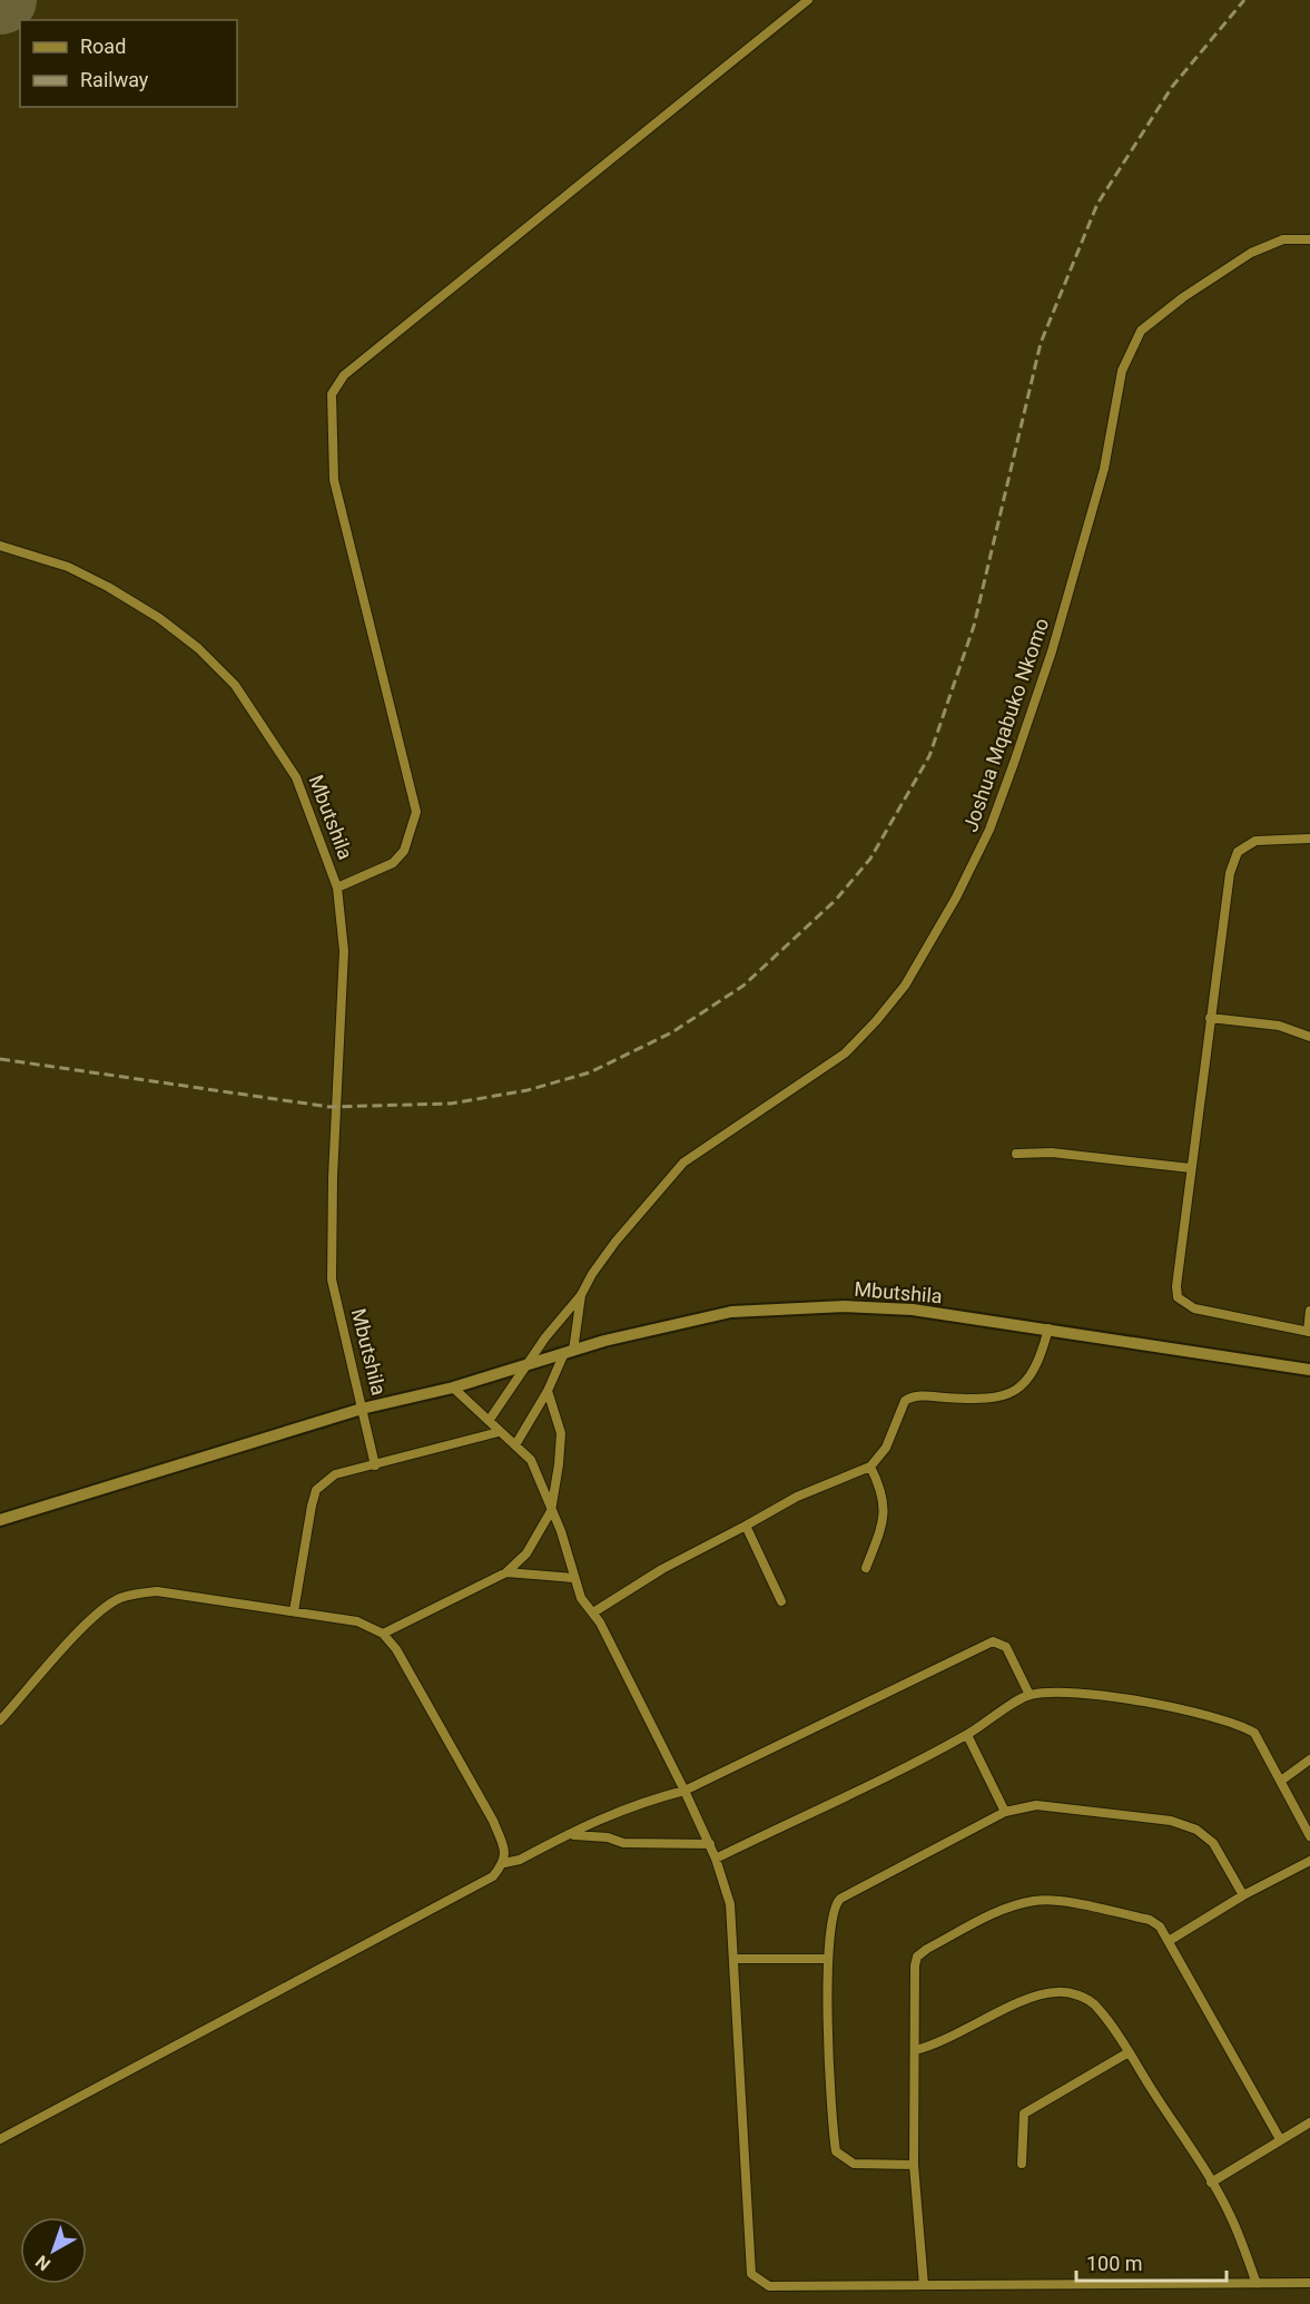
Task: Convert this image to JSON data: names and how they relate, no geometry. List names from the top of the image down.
{
  "streets": {
    "street": ["Joshua Mqabuko Nkomo", "Mbutshila"]
  },
  "legend": ["Road", "Railway"],
  "scale_bar": "100 m",
  "north": "bottom left"
}
